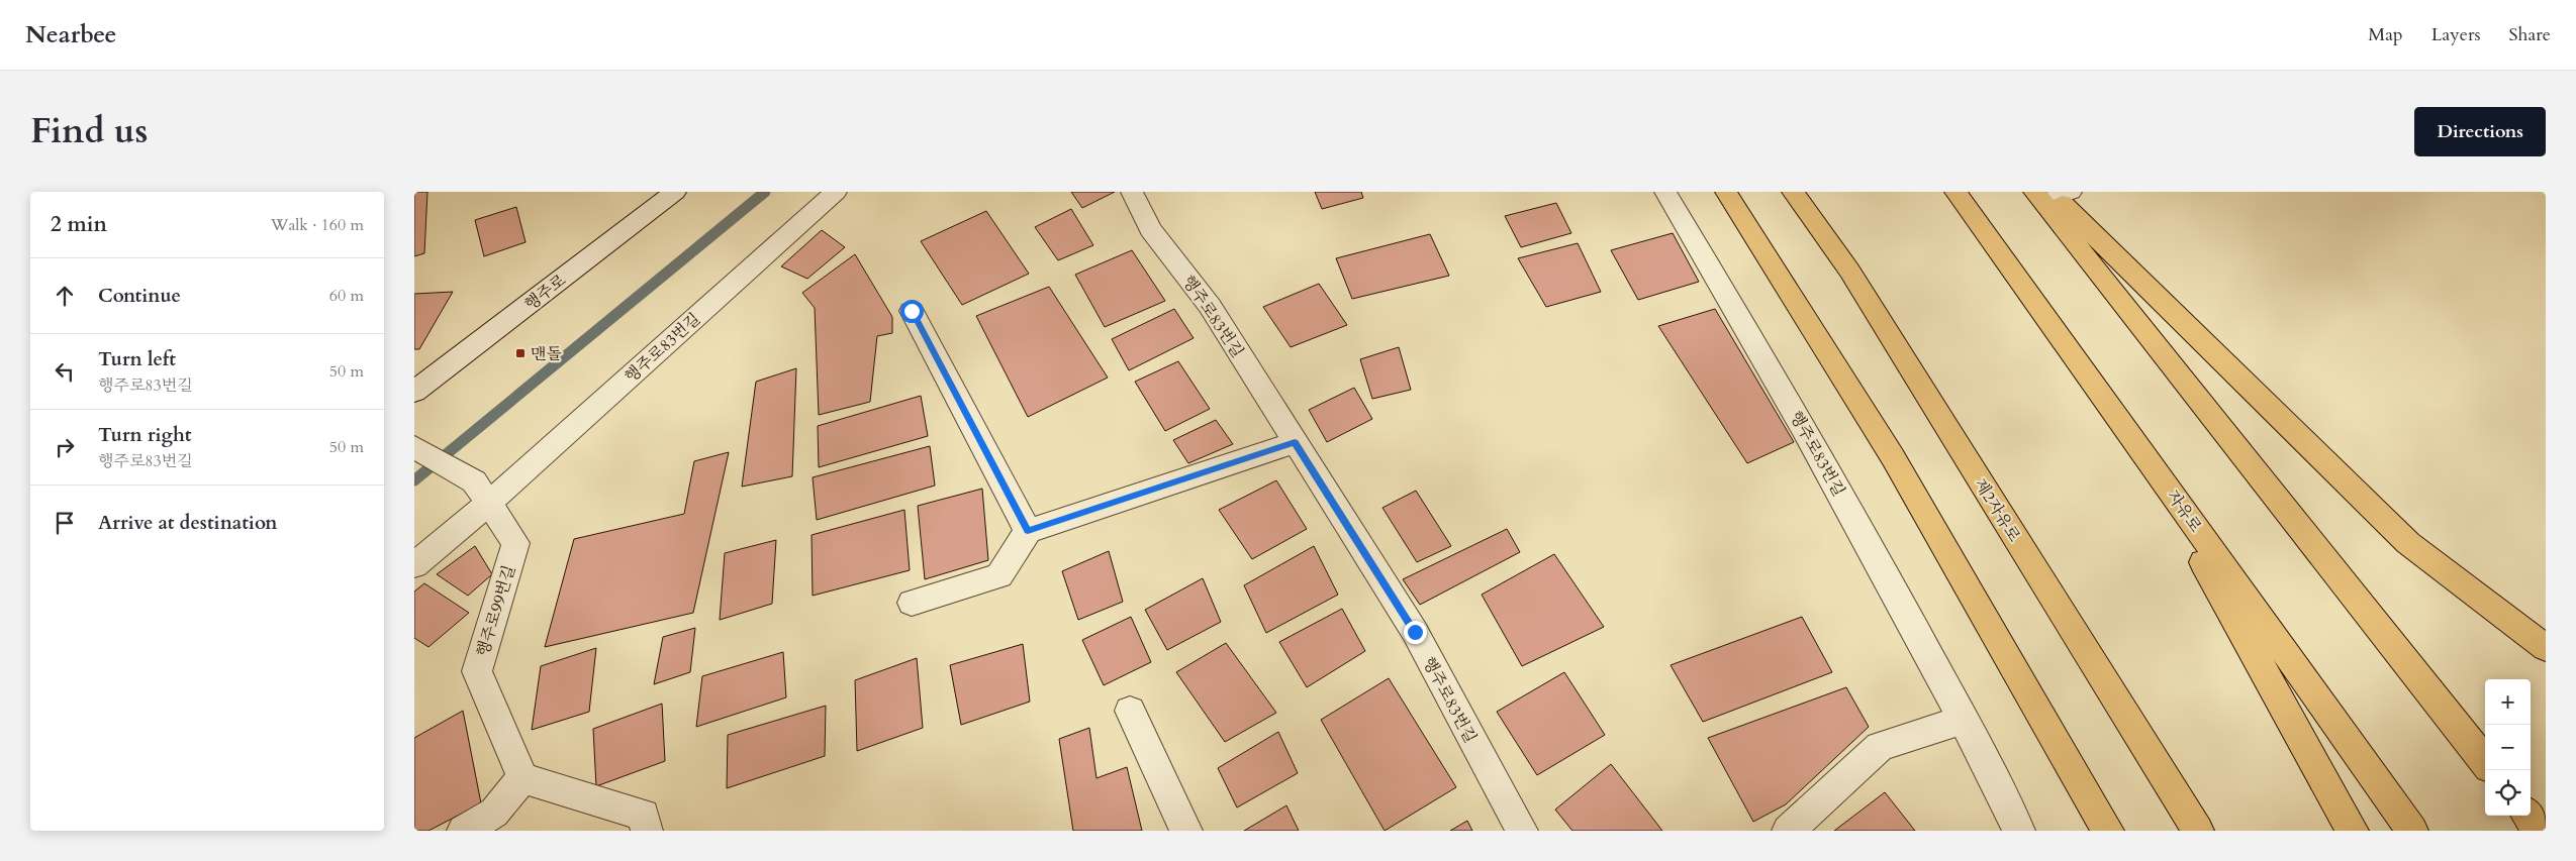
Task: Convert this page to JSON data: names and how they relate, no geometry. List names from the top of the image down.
{
  "streets": {
    "highway": ["제2자유로", "자유로"],
    "street": ["행주로", "행주로83번길", "행주로99번길"]
  },
  "crossings": [
    ["행주로83번길", "행주로99번길"]
  ],
  "places": {
    "transit": ["맨돌"]
  },
  "page": {
    "header": "Nearbee",
    "nav": ["Map", "Layers", "Share"],
    "title": "Find us",
    "buttons": "Directions",
    "heading": ["2 min", "Walk · 160 m"],
    "list": [
      ["Continue", "60 m"],
      ["Turn left", "행주로83번길", "50 m"],
      ["Turn right", "행주로83번길", "50 m"],
      "Arrive at destination"
    ],
    "map_buttons": ["+", "−"]
  }
}
